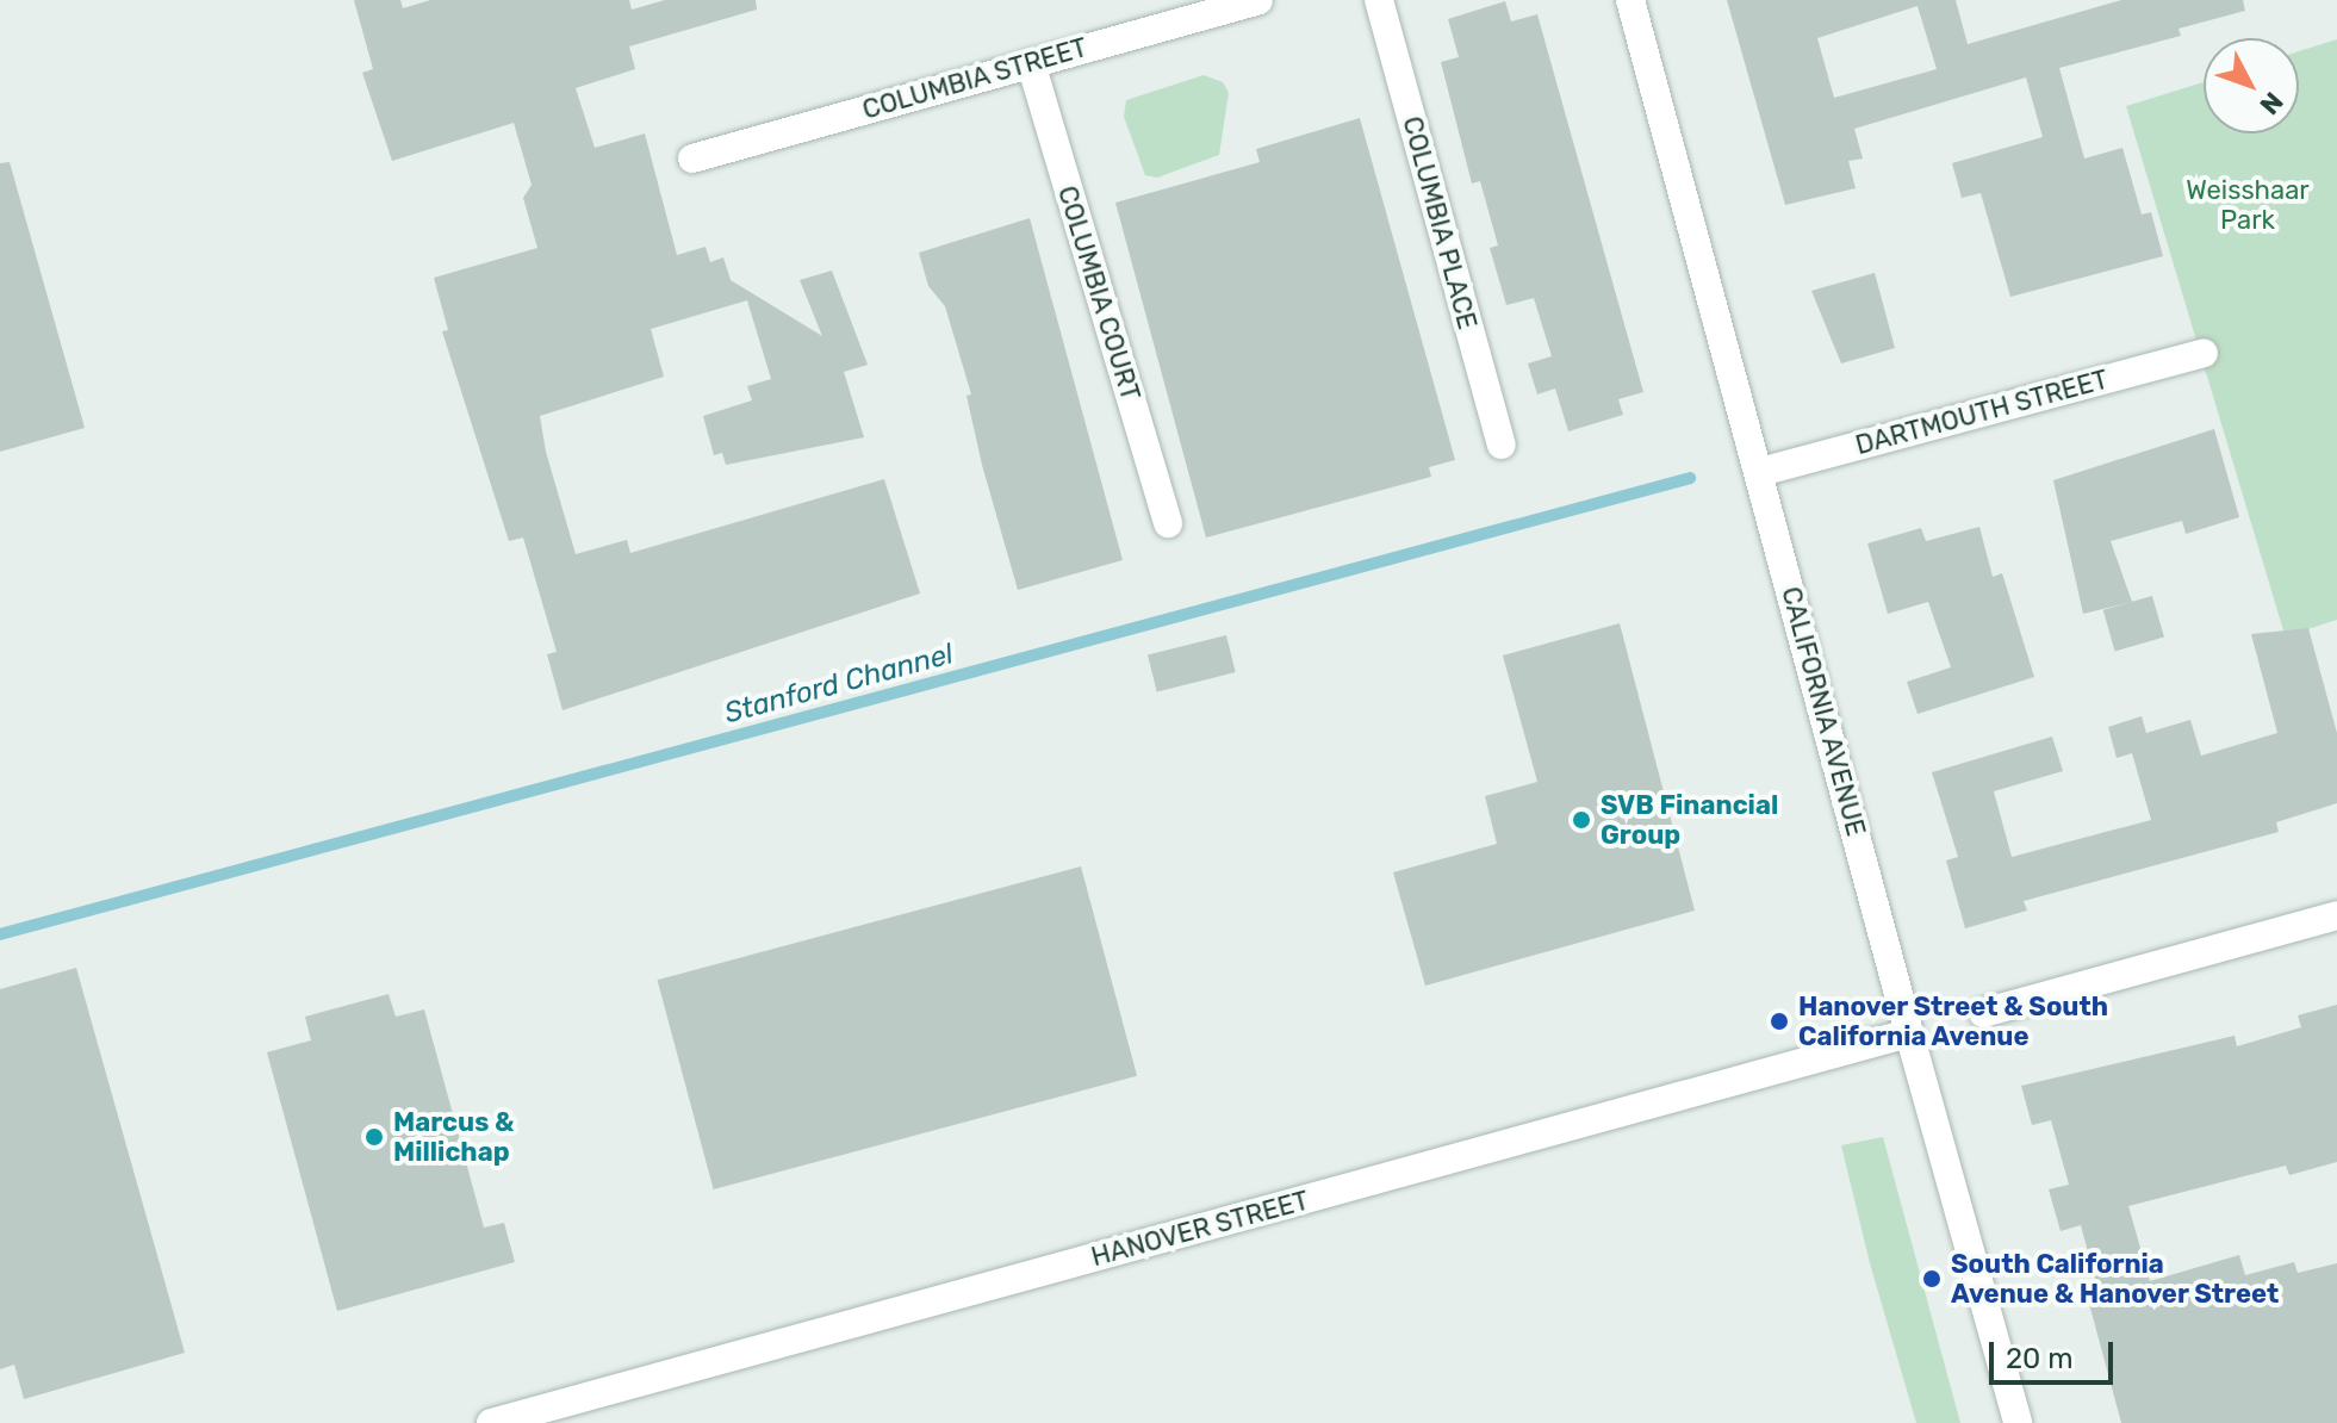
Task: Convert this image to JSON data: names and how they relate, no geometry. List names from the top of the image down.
{
  "streets": {
    "street": [
      "COLUMBIA STREET",
      "COLUMBIA PLACE",
      "COLUMBIA COURT",
      "DARTMOUTH STREET",
      "CALIFORNIA AVENUE",
      "HANOVER STREET"
    ]
  },
  "crossings": [
    ["COLUMBIA STREET", "COLUMBIA COURT"],
    ["DARTMOUTH STREET", "CALIFORNIA AVENUE"],
    ["CALIFORNIA AVENUE", "HANOVER STREET"]
  ],
  "water": ["Stanford Channel"],
  "parks": ["Weisshaar Park"],
  "places": [
    "SVB Financial Group",
    "Hanover Street & South California Avenue",
    "Marcus & Millichap",
    "South California Avenue & Hanover Street"
  ],
  "scale_bar": "20 m",
  "north": "bottom right"
}
